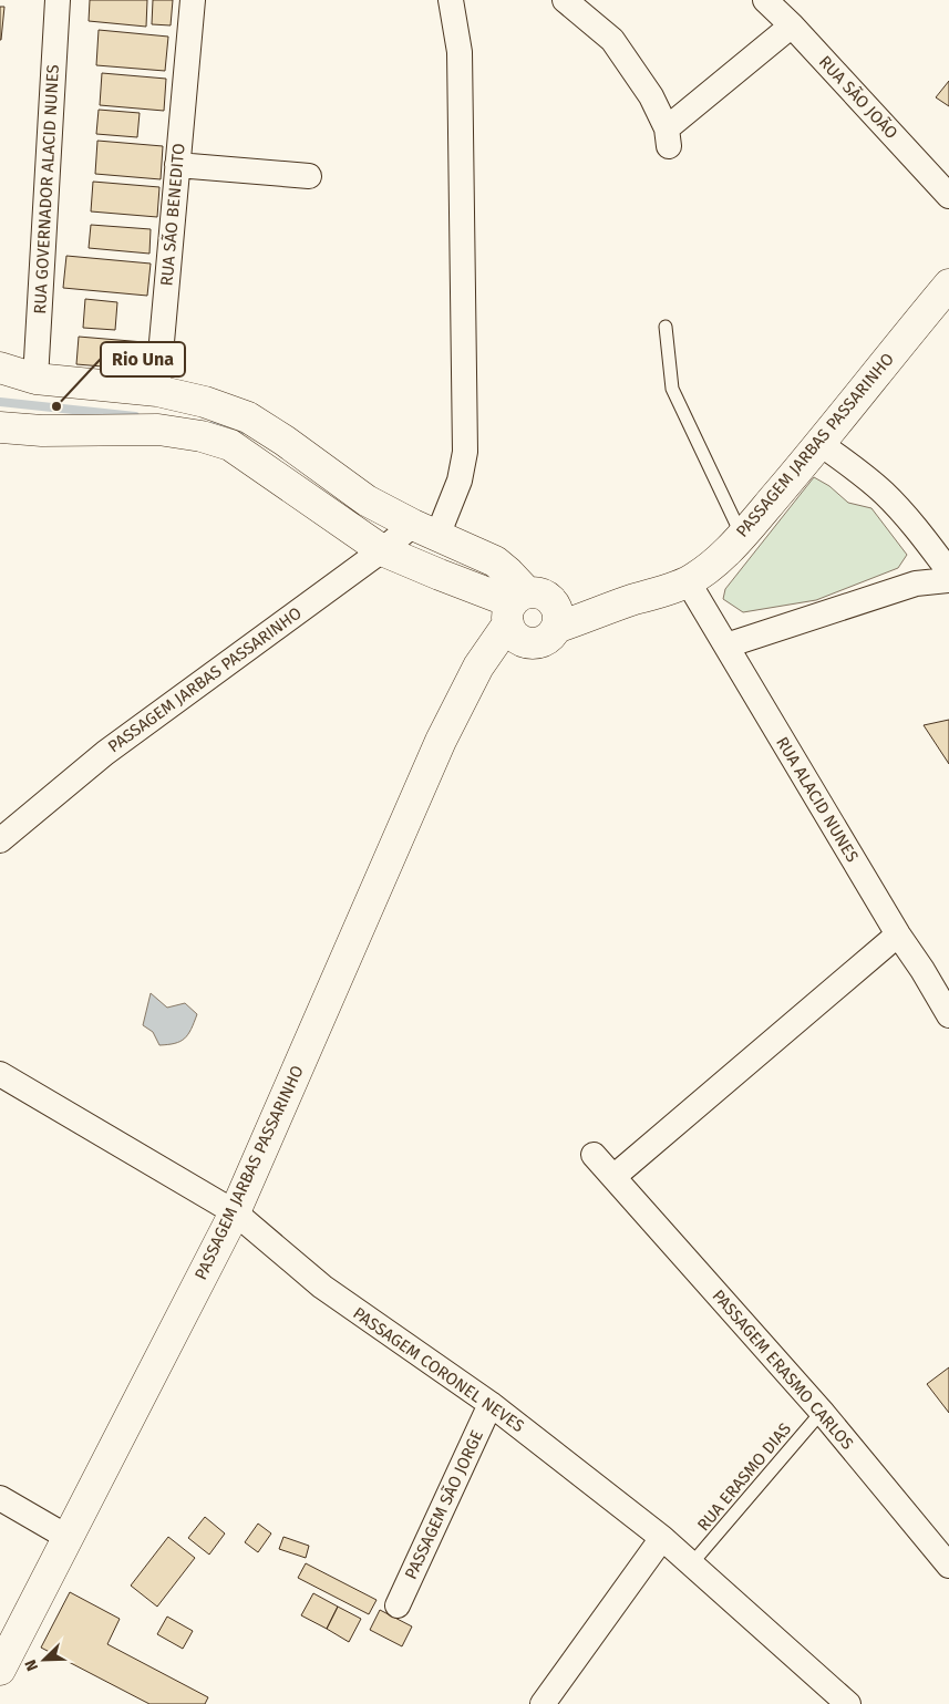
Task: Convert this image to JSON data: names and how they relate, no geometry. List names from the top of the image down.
{
  "streets": {
    "main road": ["RUA SÃO BENEDITO", "PASSAGEM JARBAS PASSARINHO"],
    "street": [
      "RUA SÃO JOÃO",
      "RUA GOVERNADOR ALACID NUNES",
      "RUA ALACID NUNES",
      "PASSAGEM CORONEL NEVES",
      "PASSAGEM ERASMO CARLOS",
      "PASSAGEM SÃO JORGE"
    ],
    "lane": ["RUA ERASMO DIAS"]
  },
  "crossings": [
    ["PASSAGEM JARBAS PASSARINHO", "RUA ALACID NUNES"],
    ["PASSAGEM JARBAS PASSARINHO", "PASSAGEM CORONEL NEVES"],
    ["PASSAGEM CORONEL NEVES", "RUA ERASMO DIAS"],
    ["PASSAGEM CORONEL NEVES", "PASSAGEM SÃO JORGE"],
    ["PASSAGEM ERASMO CARLOS", "RUA ERASMO DIAS"]
  ],
  "places": ["Rio Una"],
  "north": "bottom left"
}
